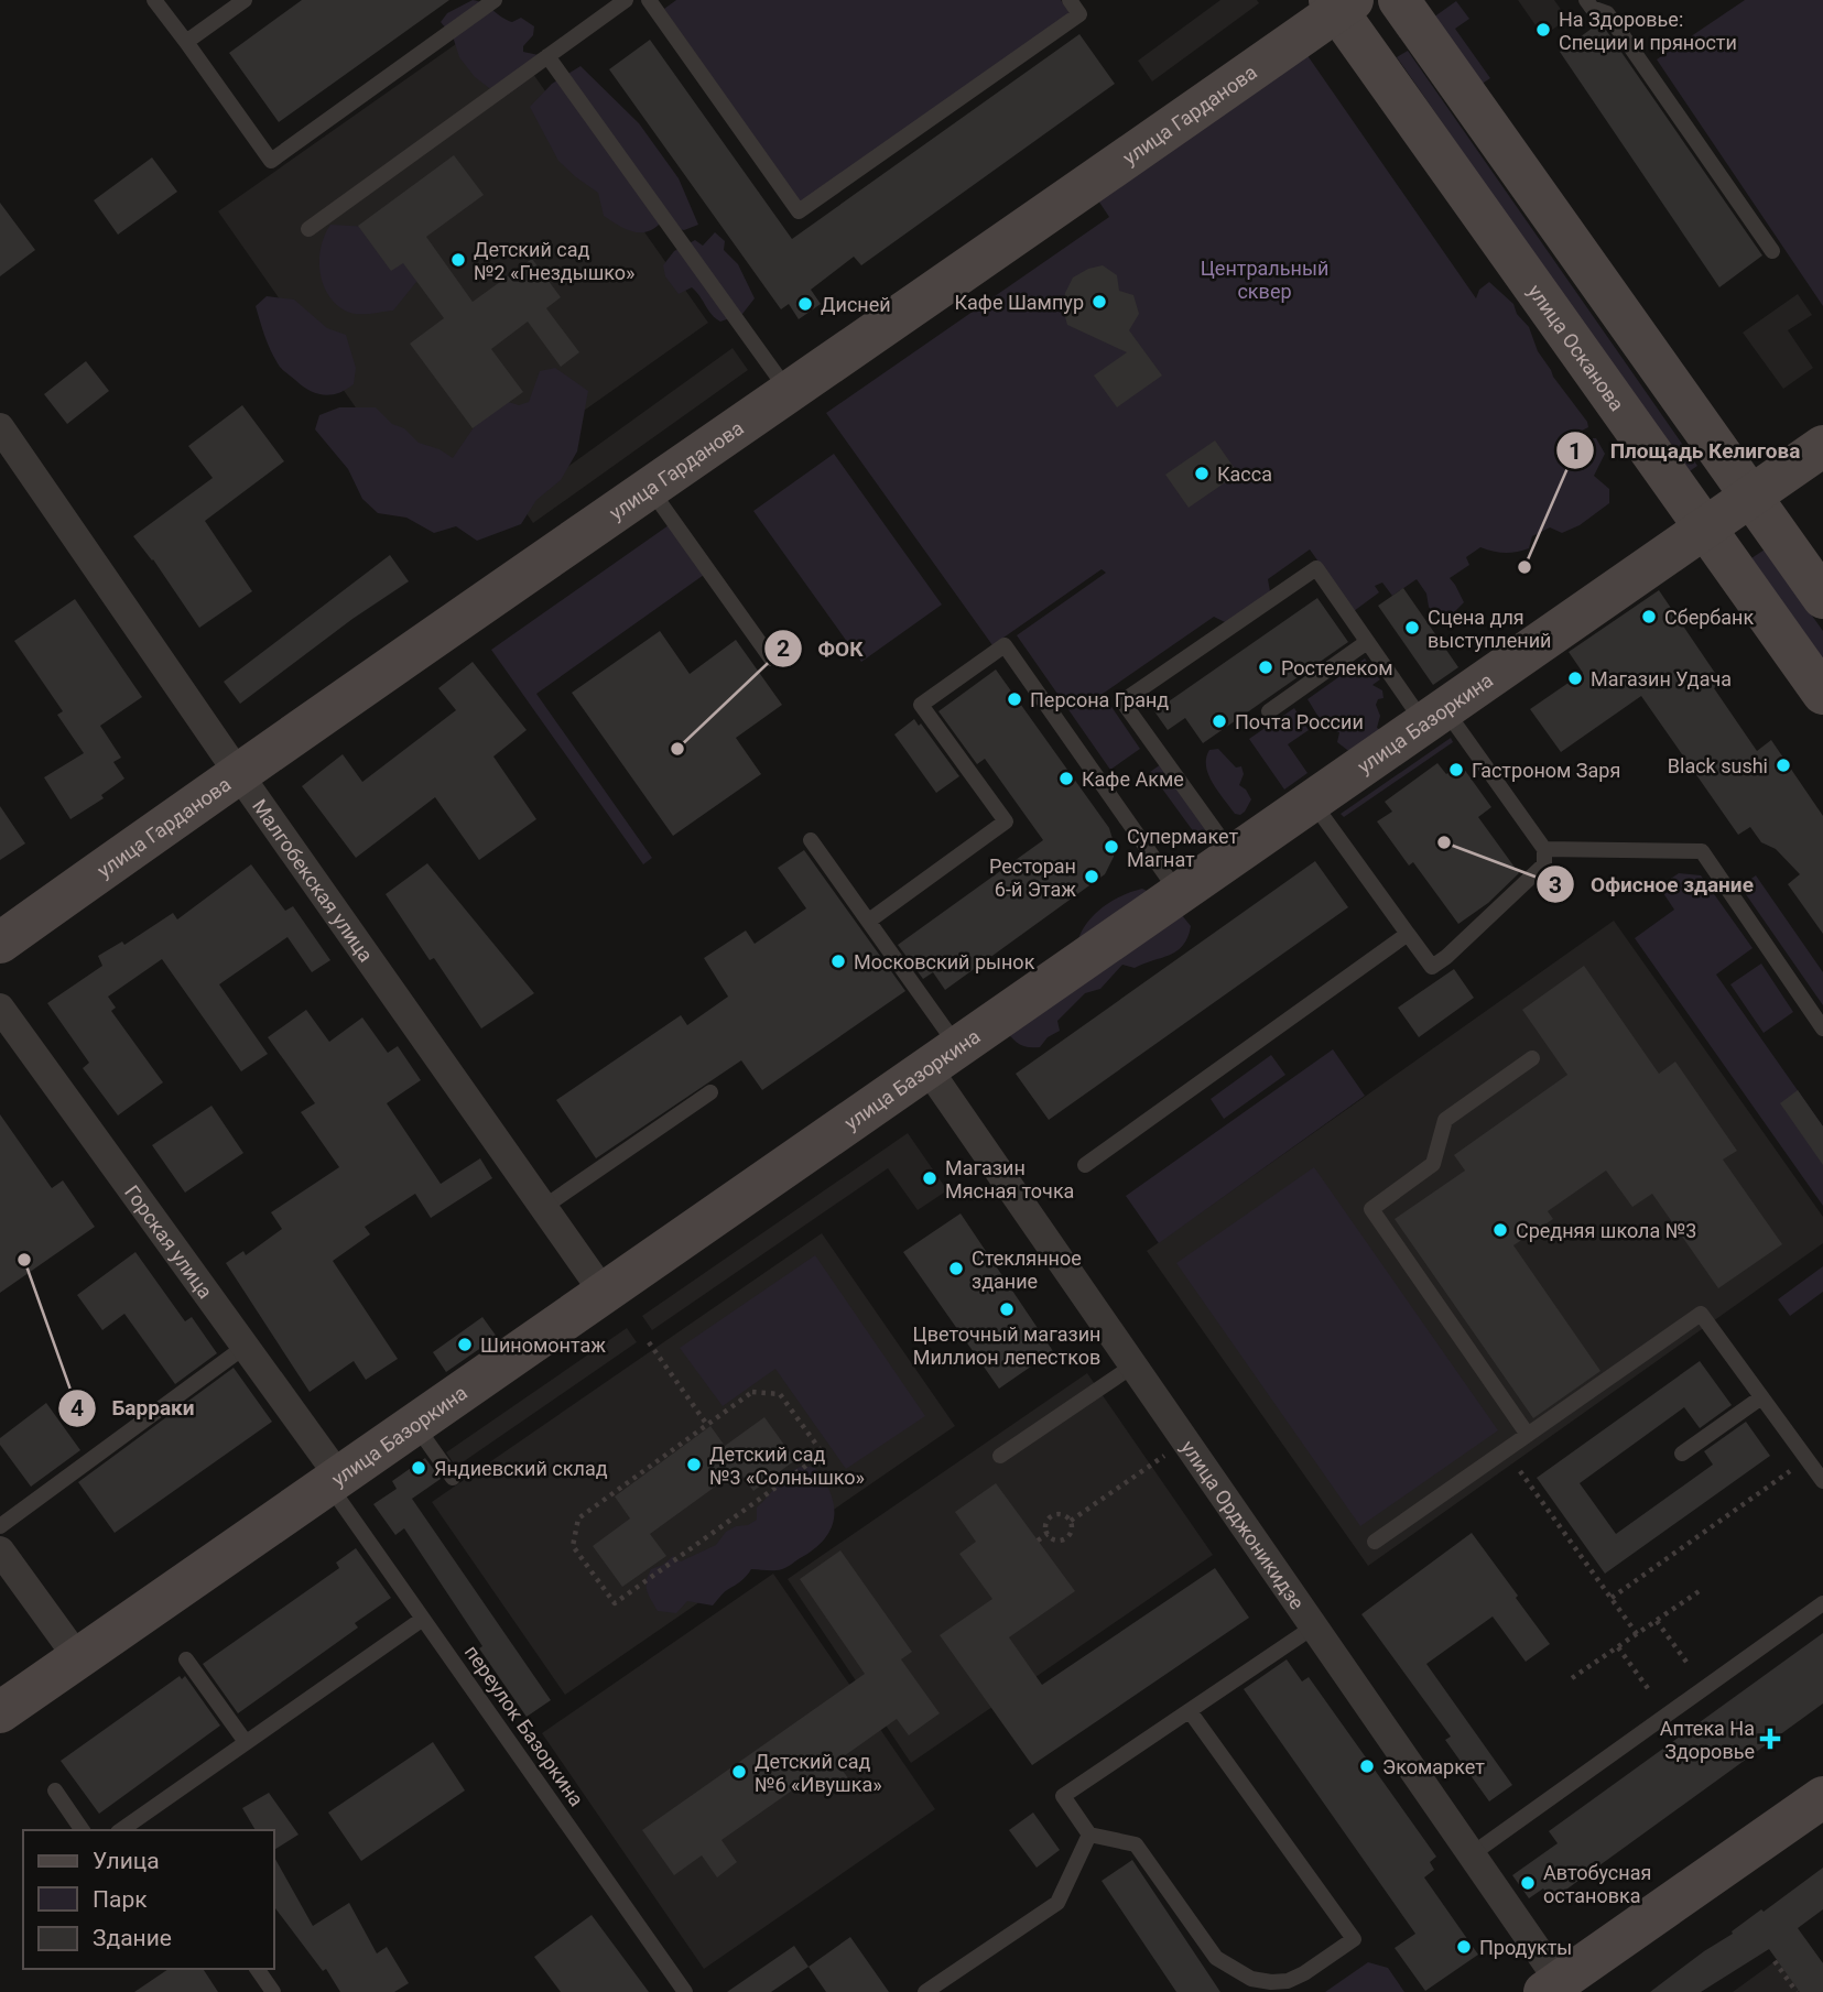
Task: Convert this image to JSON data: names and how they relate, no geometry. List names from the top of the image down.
{
  "streets": {
    "street": [
      "улица Гарданова",
      "улица Осканова",
      "улица Базоркина",
      "Малгобекская улица",
      "Горская улица",
      "улица Орджоникидзе"
    ],
    "lane": ["переулок Базоркина"]
  },
  "crossings": [
    ["улица Гарданова", "улица Осканова"],
    ["улица Гарданова", "Малгобекская улица"],
    ["улица Осканова", "улица Базоркина"],
    ["улица Базоркина", "Малгобекская улица"],
    ["улица Базоркина", "Горская улица"],
    ["улица Базоркина", "улица Орджоникидзе"],
    ["улица Базоркина", "переулок Базоркина"],
    ["Горская улица", "переулок Базоркина"]
  ],
  "parks": ["Центральный сквер"],
  "places": {
    "other": [
      "На Здоровье: Специи и пряности",
      "Детский сад №2 «Гнездышко»",
      "Кафе Шампур",
      "Дисней",
      "Касса",
      "Площадь Келигова",
      "Сбербанк",
      "Сцена для выступлений",
      "Ростелеком",
      "Магазин Удача",
      "Персона Гранд",
      "Почта России",
      "ФОК",
      "Black sushi",
      "Гастроном Заря",
      "Кафе Акме",
      "Офисное здание",
      "Супермакет Магнат",
      "Ресторан 6-й Этаж",
      "Московский рынок",
      "Магазин Мясная точка",
      "Средняя школа №3",
      "Барраки",
      "Стеклянное здание",
      "Цветочный магазин Миллион лепестков",
      "Шиномонтаж",
      "Детский сад №3 «Солнышко»",
      "Яндиевский склад",
      "Экомаркет",
      "Детский сад №6 «Ивушка»",
      "Автобусная остановка",
      "Продукты"
    ],
    "health": ["Аптека На Здоровье"]
  },
  "legend": ["Улица", "Парк", "Здание"]
}
